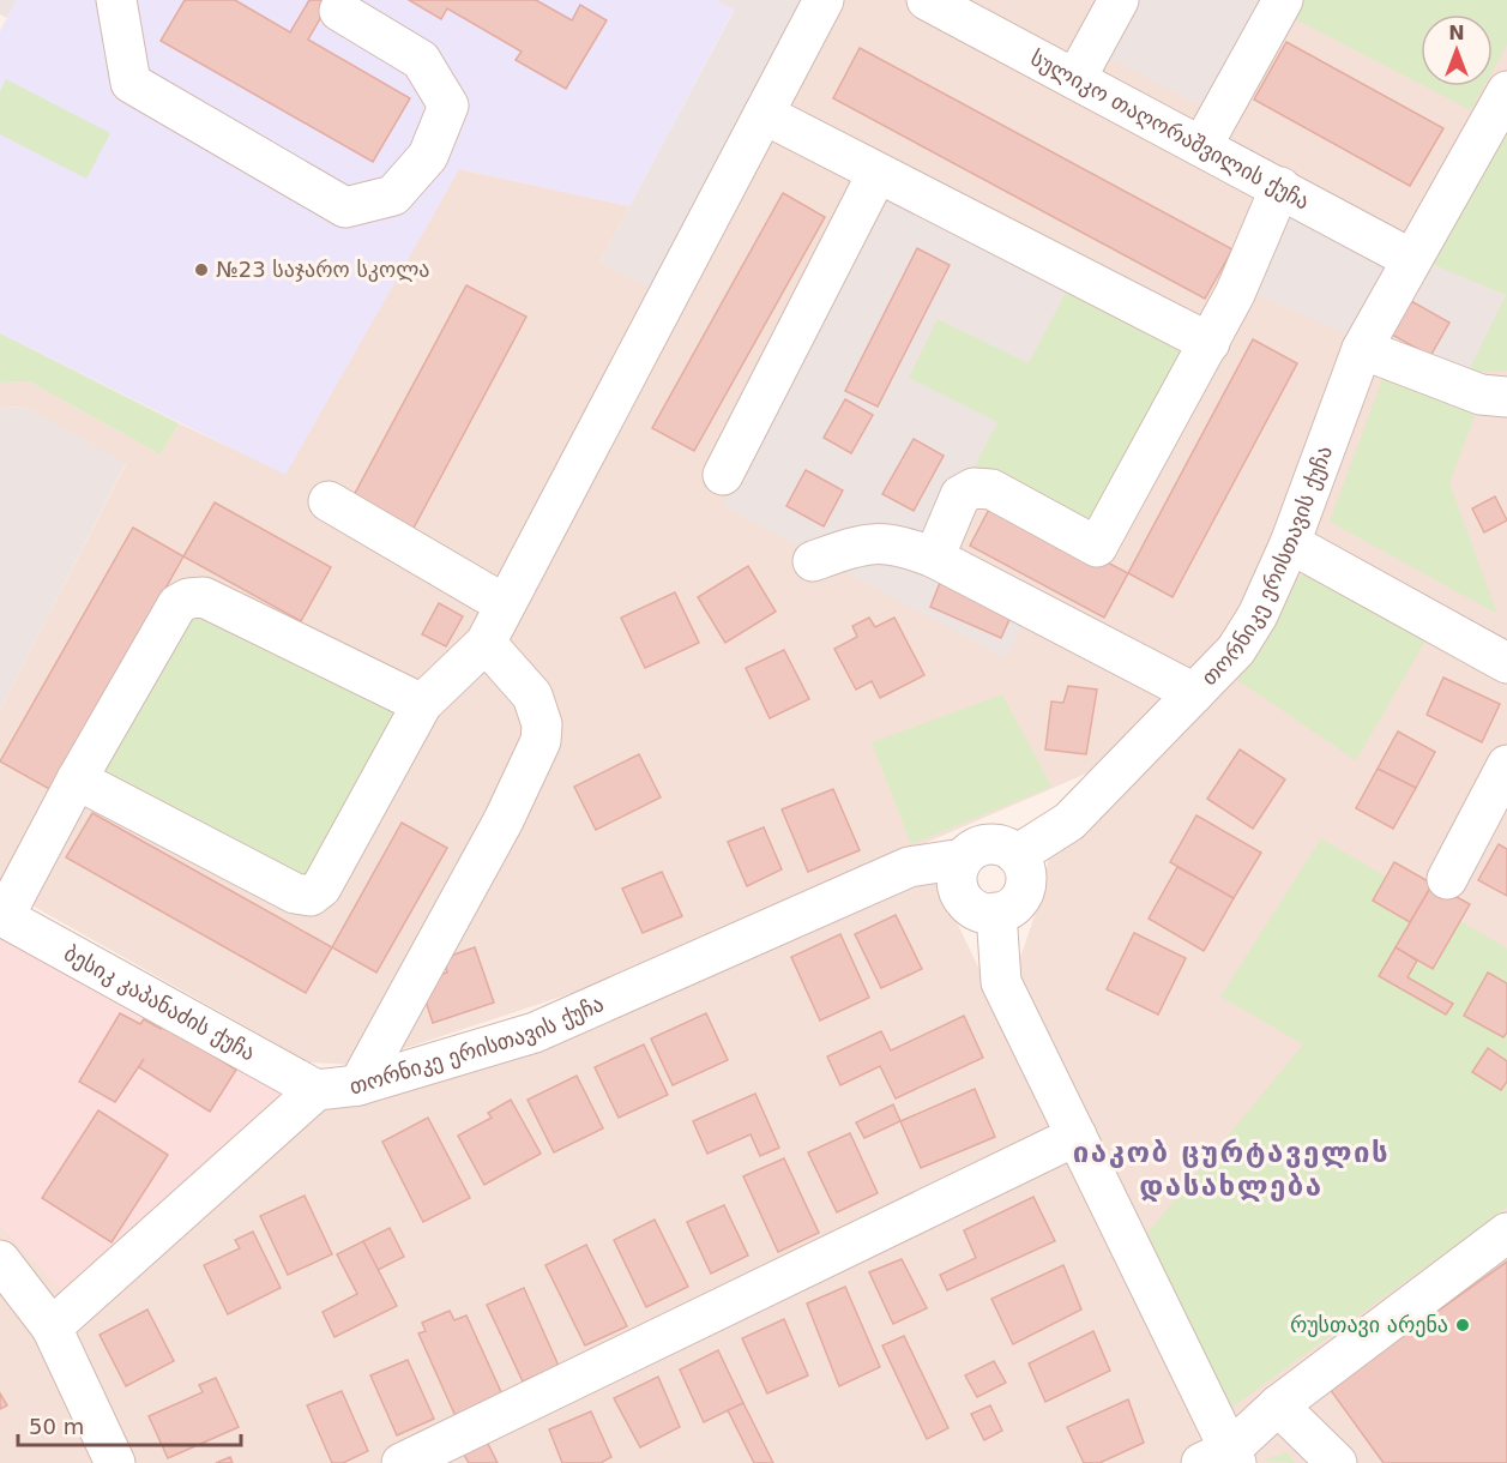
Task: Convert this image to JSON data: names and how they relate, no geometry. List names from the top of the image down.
{
  "streets": {
    "street": ["სულიკო თაღორაშვილის ქუჩა", "თორნიკე ერისთავის ქუჩა", "ბესიკ კაპანაძის ქუჩა"]
  },
  "crossings": [
    ["სულიკო თაღორაშვილის ქუჩა", "თორნიკე ერისთავის ქუჩა"],
    ["თორნიკე ერისთავის ქუჩა", "ბესიკ კაპანაძის ქუჩა"]
  ],
  "districts": ["იაკობ ცურტაველის დასახლება"],
  "places": ["№23 საჯარო სკოლა", "რუსთავი არენა"],
  "scale_bar": "50 m",
  "north": "top"
}
